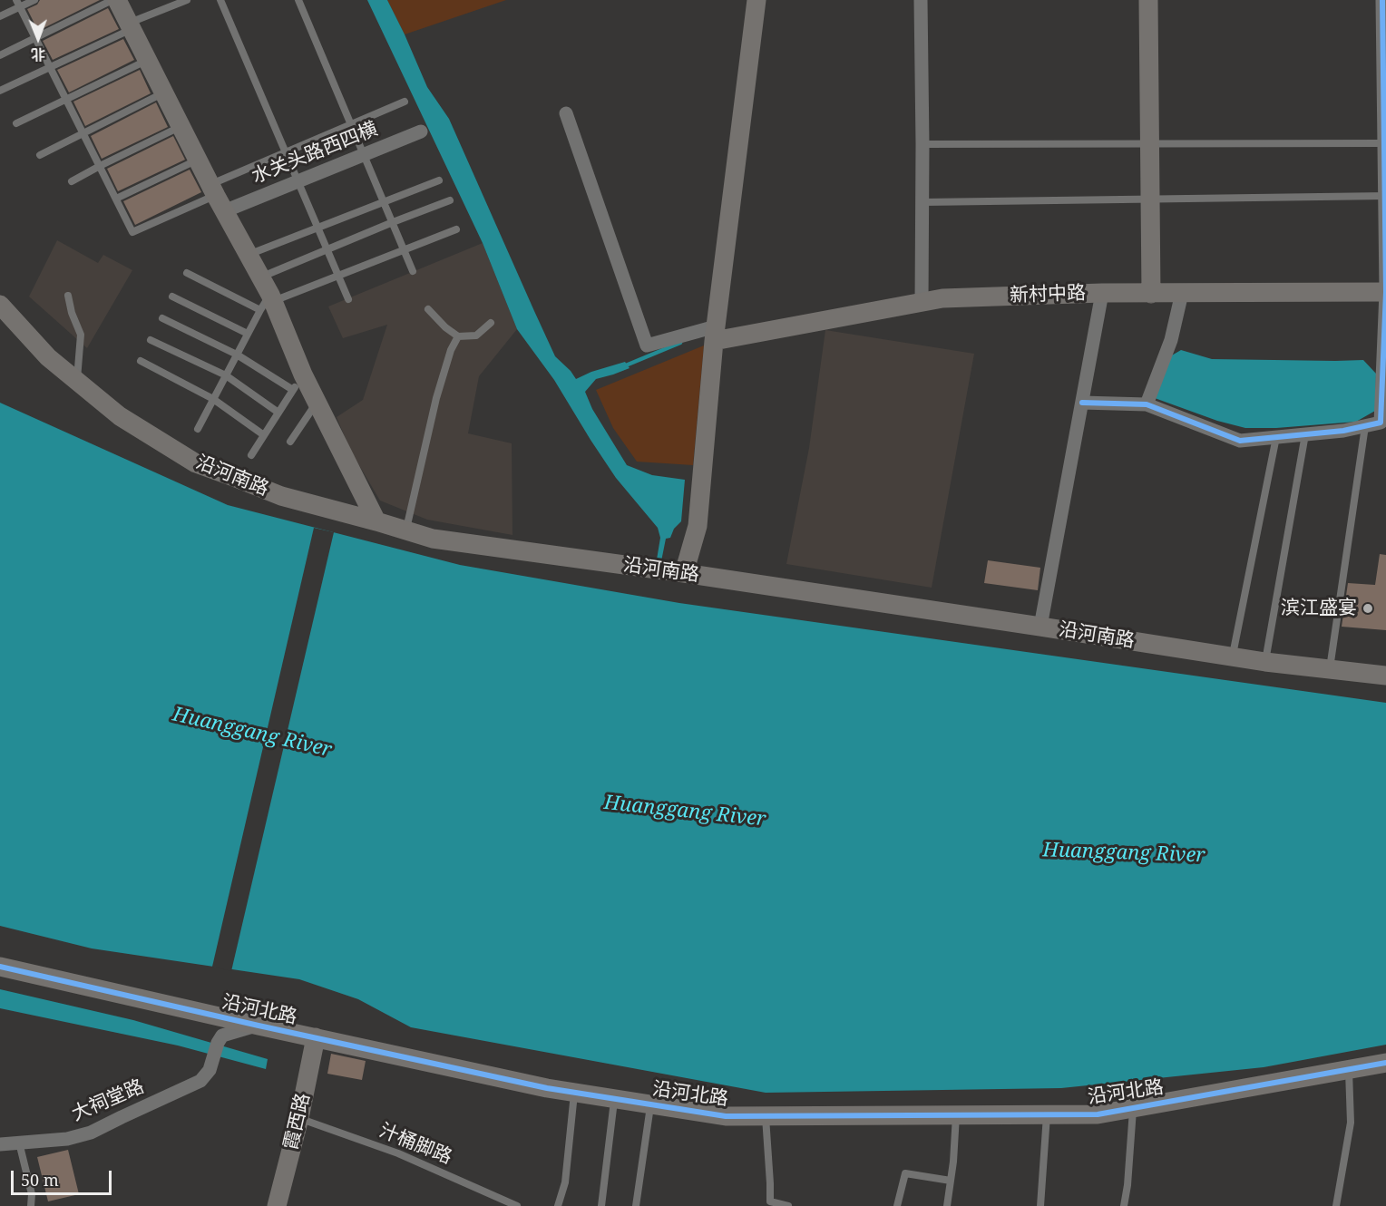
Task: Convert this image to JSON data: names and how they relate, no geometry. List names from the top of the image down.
{
  "streets": {
    "street": [
      "水关头路西四横",
      "新村中路",
      "沿河南路",
      "沿河北路",
      "大祠堂路",
      "霞西路"
    ],
    "lane": ["汁桶脚路"]
  },
  "crossings": [
    ["沿河北路", "大祠堂路"],
    ["沿河北路", "霞西路"],
    ["霞西路", "汁桶脚路"]
  ],
  "water": ["Huanggang River"],
  "places": ["滨江盛宴"],
  "scale_bar": "50 m",
  "north": "bottom"
}
